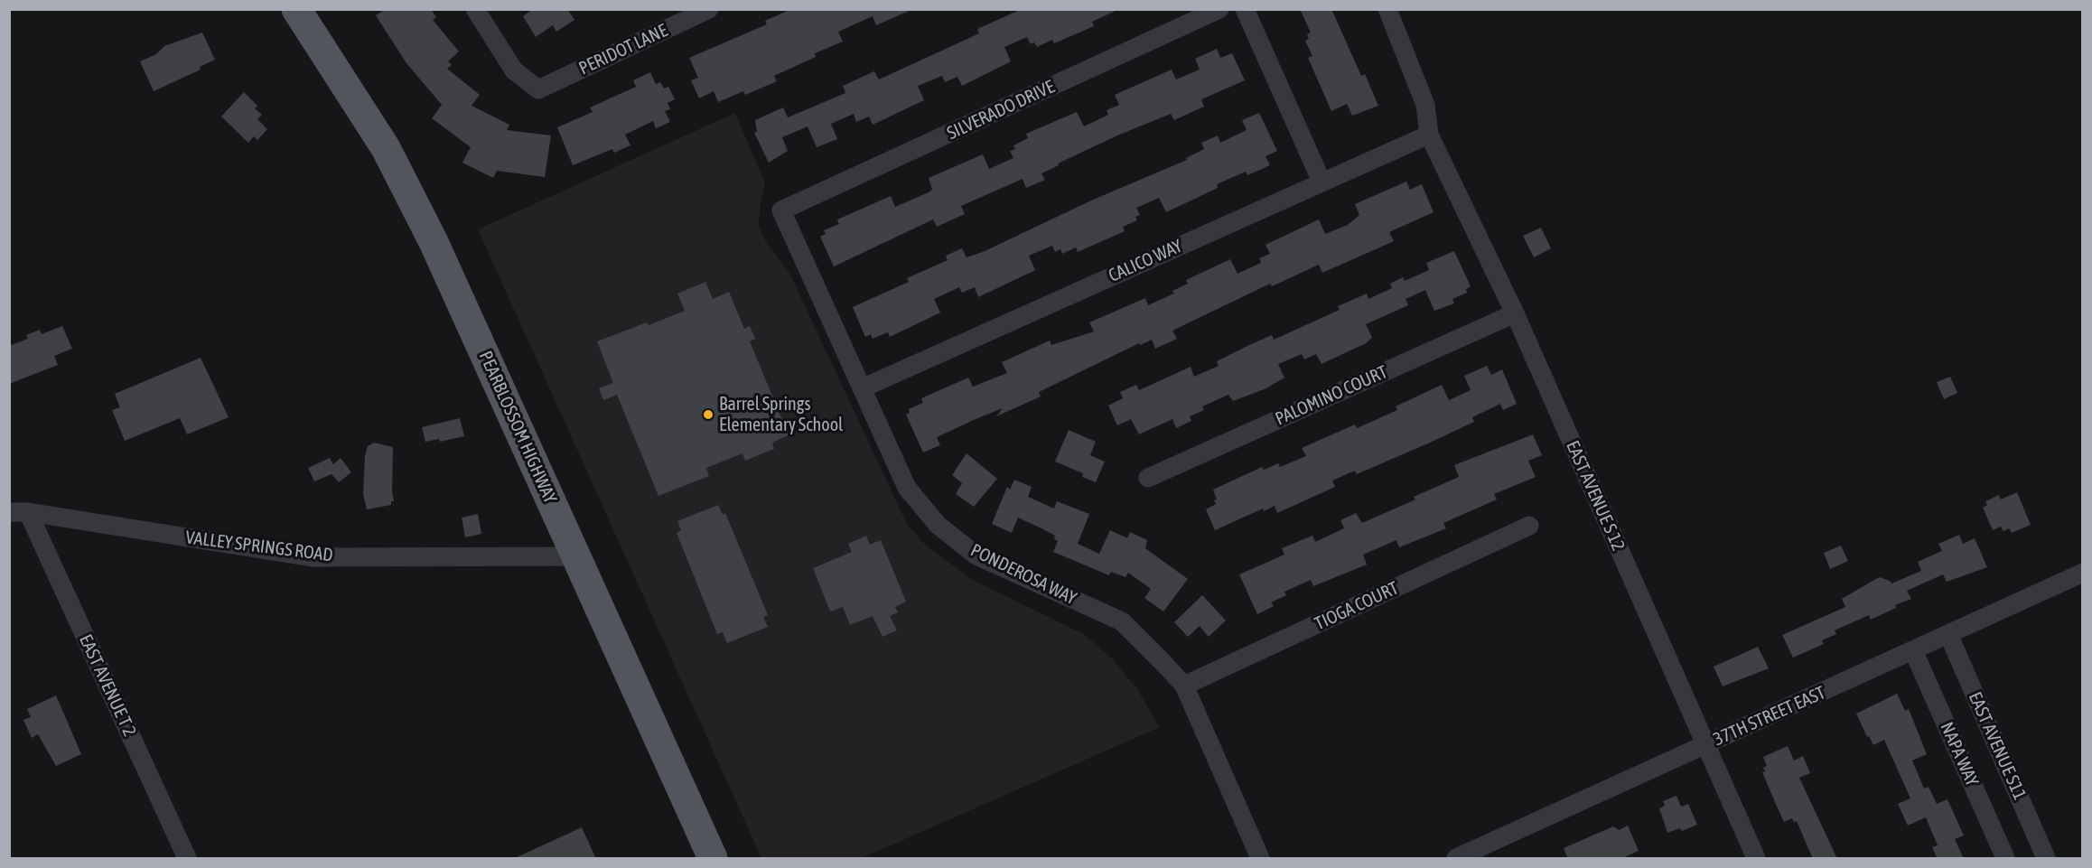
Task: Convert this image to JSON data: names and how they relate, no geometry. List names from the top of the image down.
{
  "streets": {
    "main road": ["PEARBLOSSOM HIGHWAY"],
    "street": [
      "PERIDOT LANE",
      "SILVERADO DRIVE",
      "CALICO WAY",
      "PALOMINO COURT",
      "EAST AVENUE S 12",
      "VALLEY SPRINGS ROAD",
      "PONDEROSA WAY",
      "TIOGA COURT",
      "EAST AVENUE T 2",
      "37TH STREET EAST",
      "EAST AVENUE S11",
      "NAPA WAY"
    ]
  },
  "crossings": [
    ["SILVERADO DRIVE", "PONDEROSA WAY"],
    ["CALICO WAY", "EAST AVENUE S 12"],
    ["CALICO WAY", "PONDEROSA WAY"],
    ["PALOMINO COURT", "EAST AVENUE S 12"],
    ["PEARBLOSSOM HIGHWAY", "VALLEY SPRINGS ROAD"],
    ["EAST AVENUE S 12", "37TH STREET EAST"],
    ["VALLEY SPRINGS ROAD", "EAST AVENUE T 2"],
    ["PONDEROSA WAY", "TIOGA COURT"],
    ["37TH STREET EAST", "EAST AVENUE S11"],
    ["37TH STREET EAST", "NAPA WAY"]
  ],
  "places": ["Barrel Springs Elementary School"]
}
